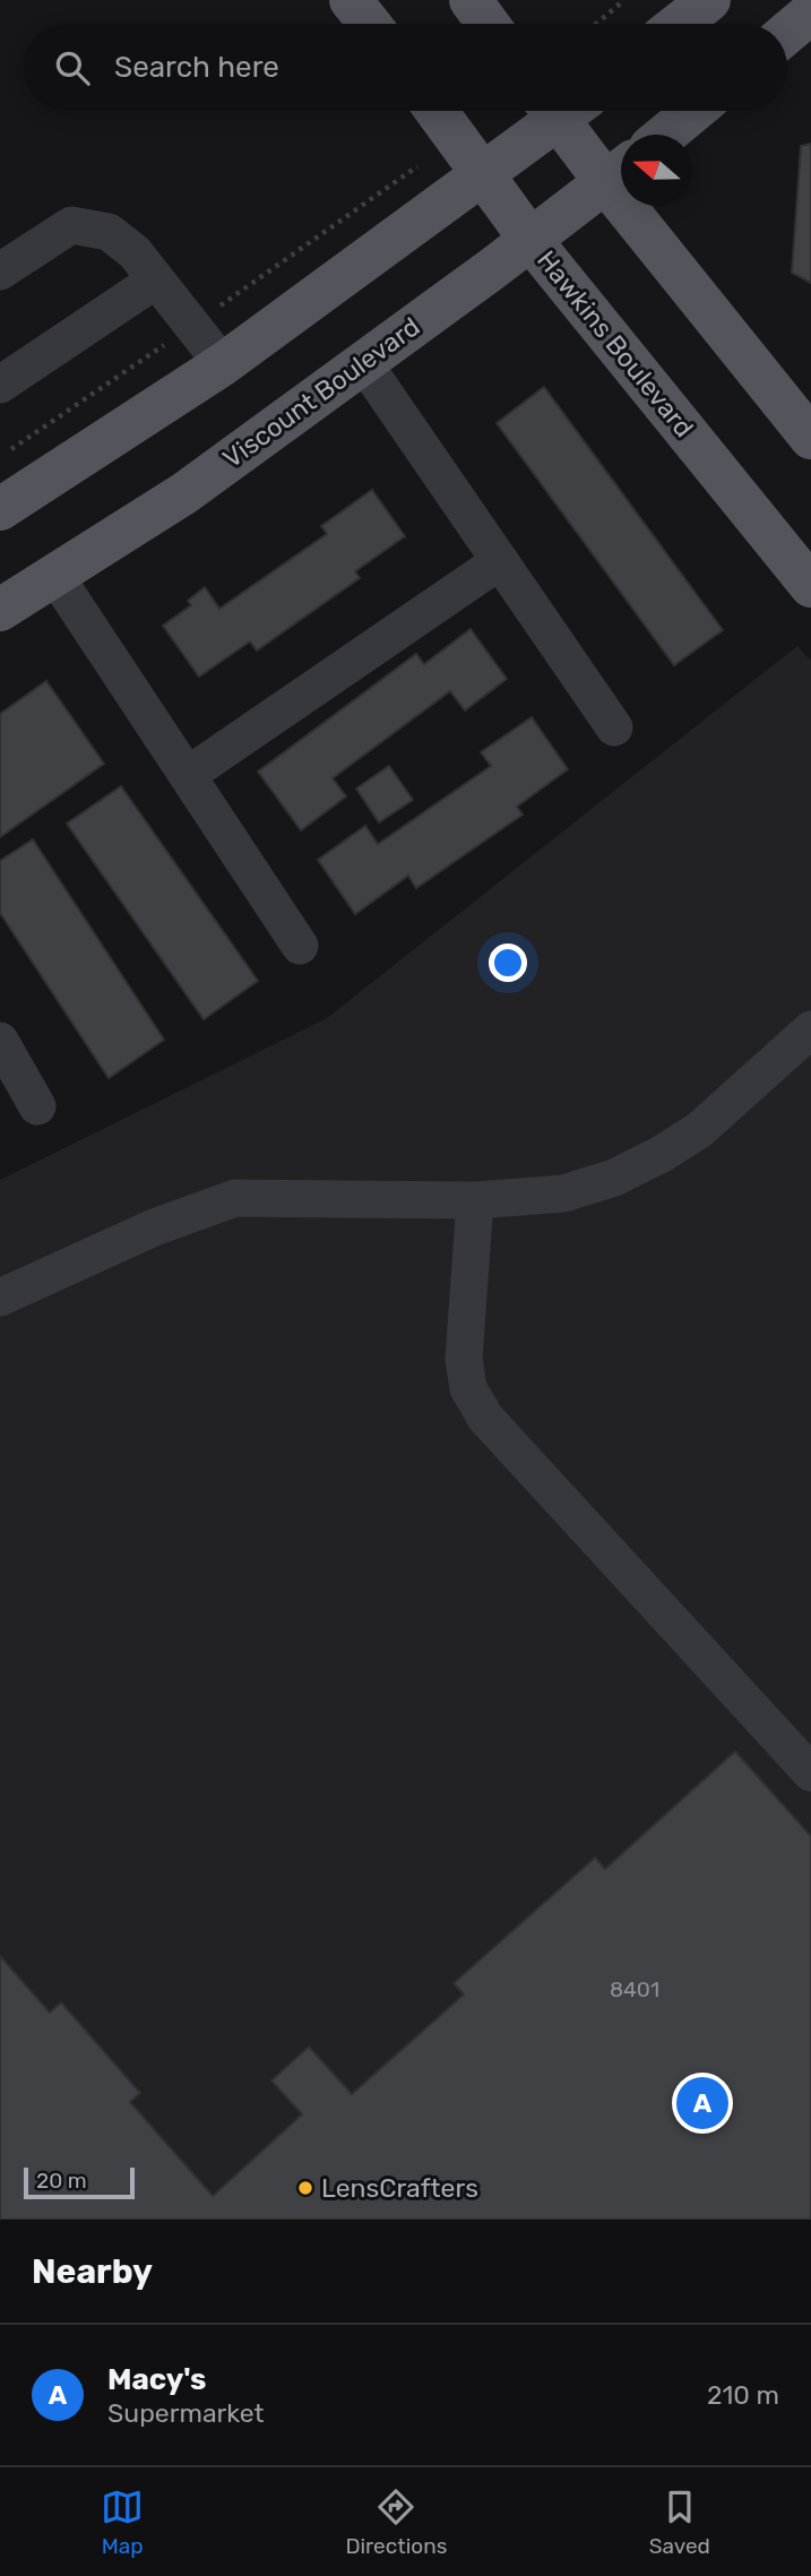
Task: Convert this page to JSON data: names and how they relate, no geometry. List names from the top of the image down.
{
  "streets": {
    "main road": ["Hawkins Boulevard", "Viscount Boulevard"]
  },
  "crossings": [
    ["Hawkins Boulevard", "Viscount Boulevard"]
  ],
  "places": ["LensCrafters"],
  "house_numbers": ["8401"],
  "scale_bar": "20 m",
  "north": "left",
  "page": {
    "search": "Search here",
    "pins": "A",
    "scale": "20 m",
    "heading": "Nearby",
    "list": [
      {
        "mark": "A",
        "name": "Macy's",
        "note": "Supermarket",
        "value": "210 m"
      }
    ],
    "nav": ["Map", "Directions", "Saved"]
  }
}
